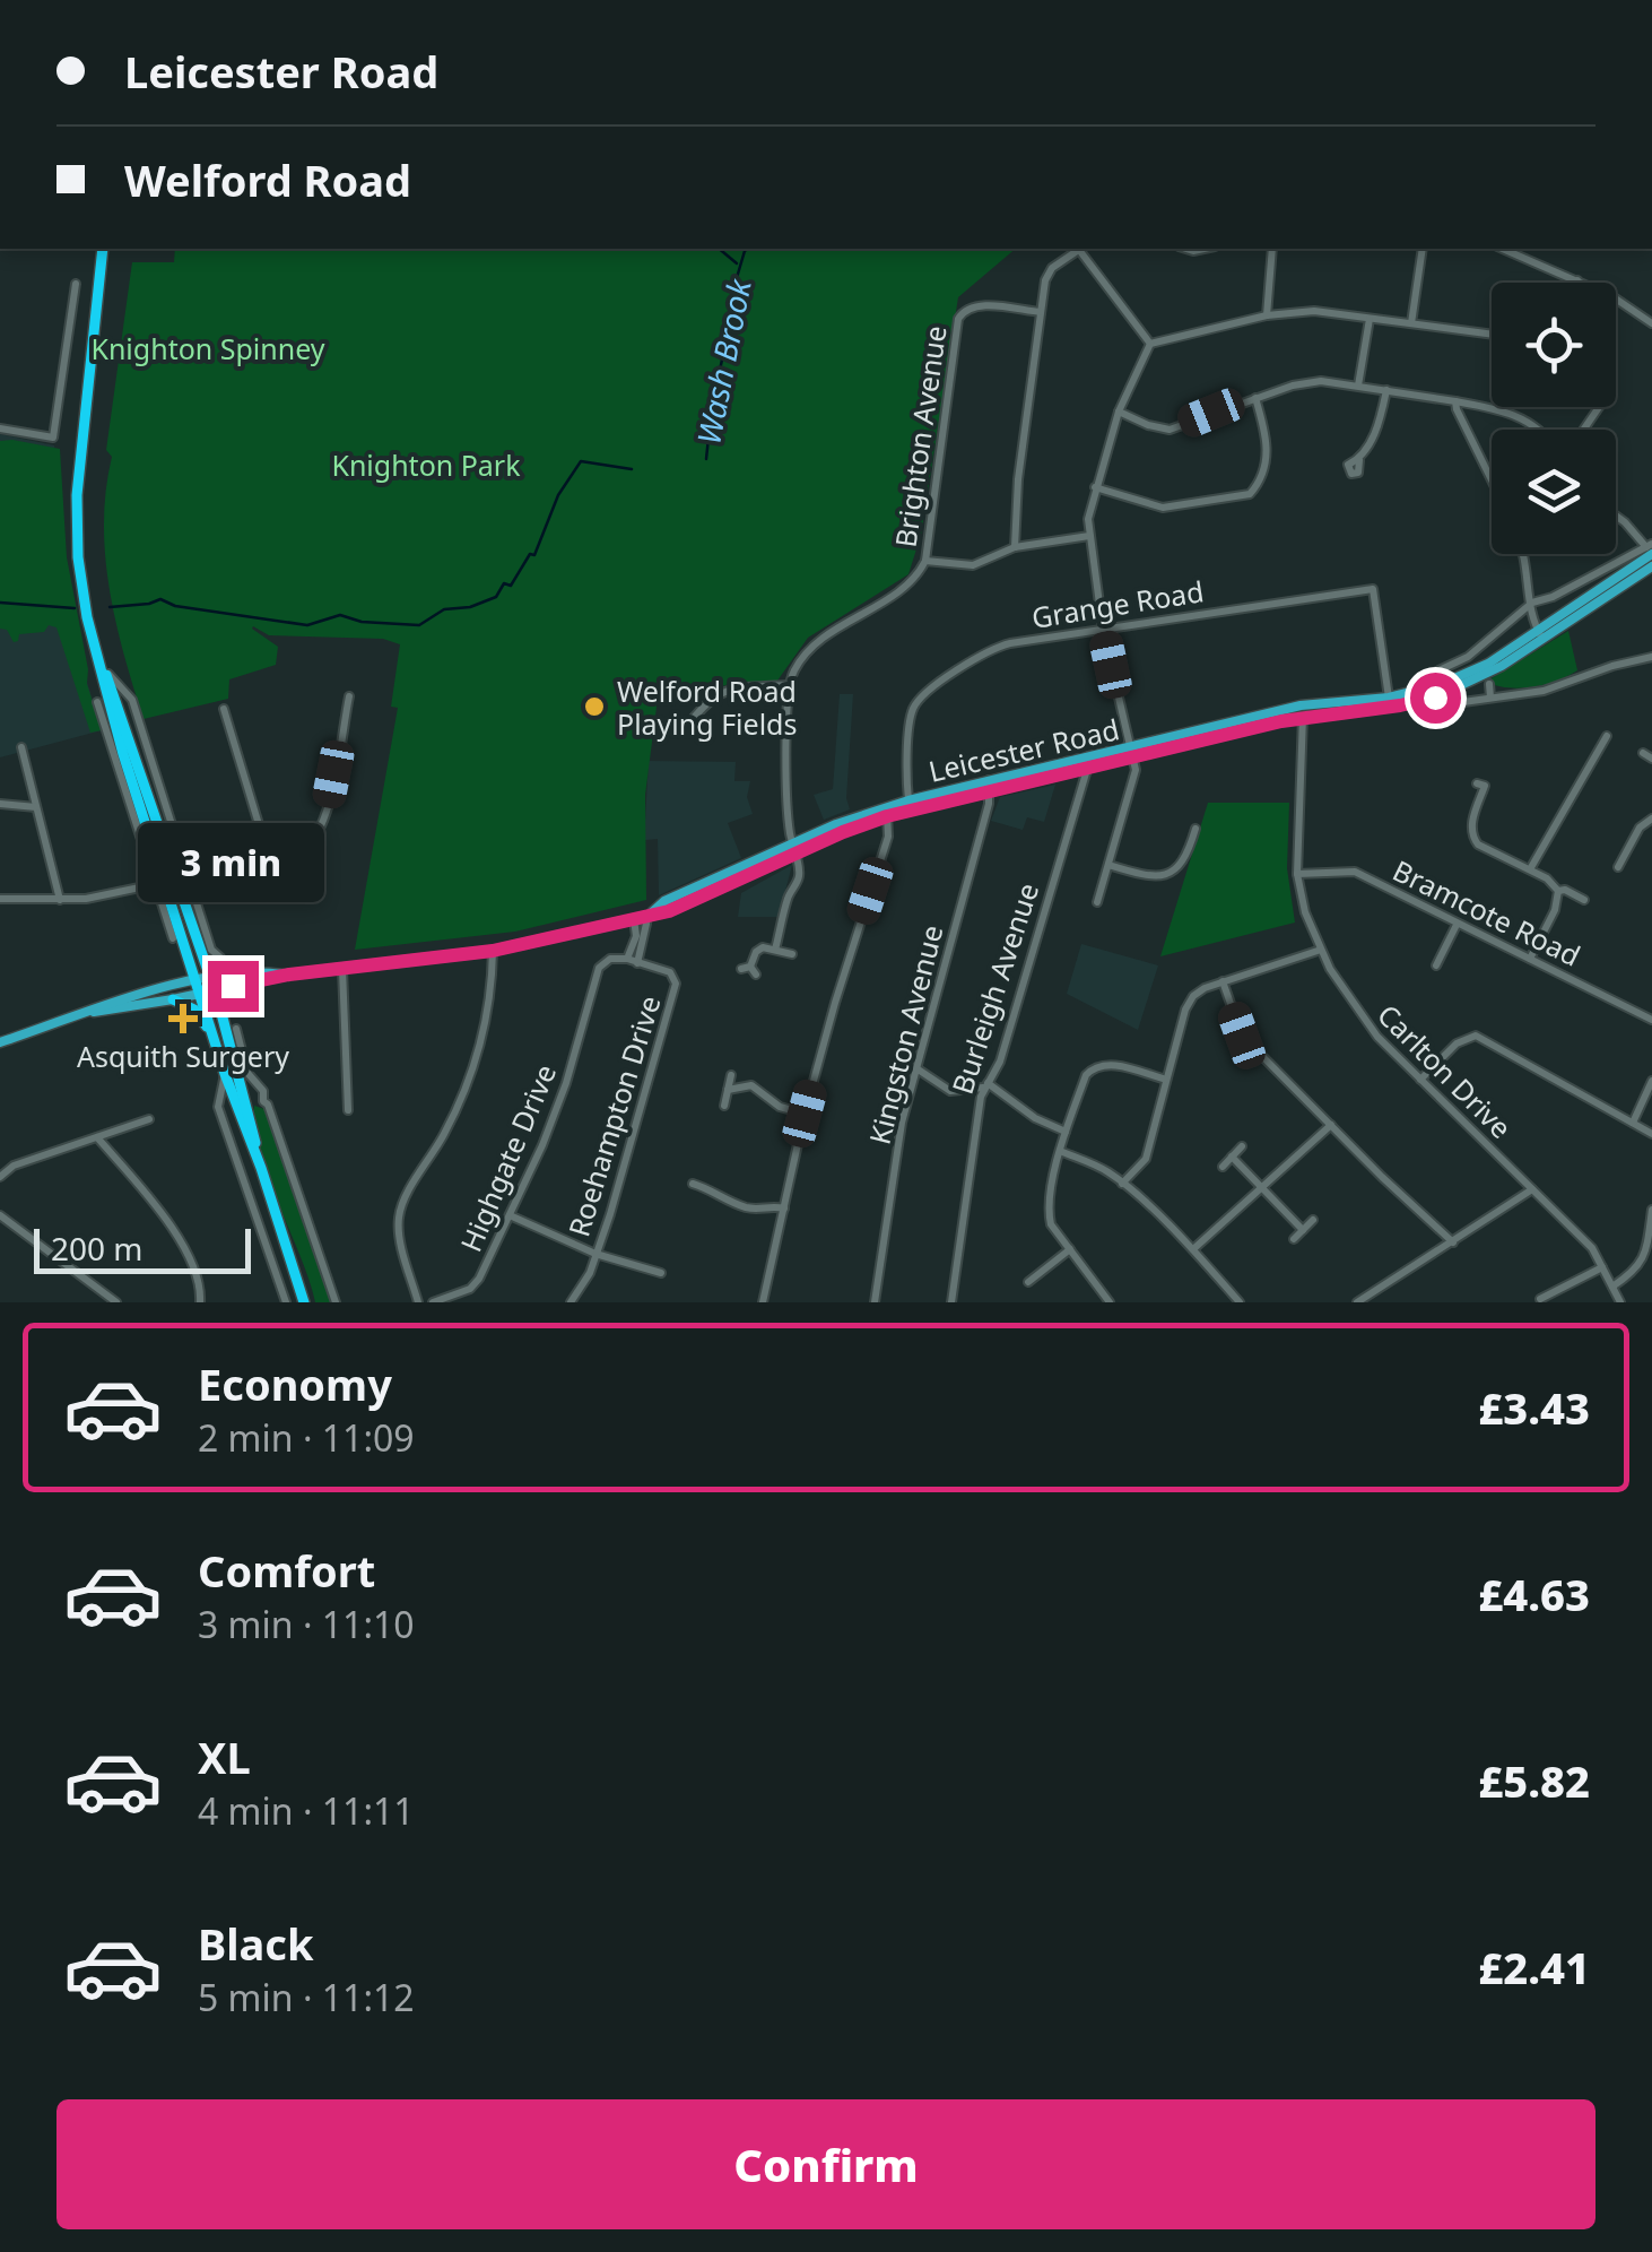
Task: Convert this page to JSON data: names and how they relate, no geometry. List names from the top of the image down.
{
  "streets": {
    "main road": ["Leicester Road"],
    "street": [
      "Brighton Avenue",
      "Grange Road",
      "Bramcote Road",
      "Burleigh Avenue",
      "Kingston Avenue",
      "Carlton Drive",
      "Roehampton Drive",
      "Highgate Drive"
    ]
  },
  "crossings": [
    ["Grange Road", "Leicester Road"],
    ["Leicester Road", "Burleigh Avenue"],
    ["Leicester Road", "Kingston Avenue"],
    ["Leicester Road", "Carlton Drive"],
    ["Bramcote Road", "Carlton Drive"],
    ["Roehampton Drive", "Highgate Drive"]
  ],
  "water": ["Wash Brook"],
  "parks": ["Knighton Spinney", "Knighton Park"],
  "places": {
    "other": ["Welford Road Playing Fields"],
    "health": ["Asquith Surgery"]
  },
  "scale_bar": "200 m",
  "page": {
    "banner": ["Leicester Road", "Welford Road"],
    "bubble": "3 min",
    "scale": "200 m",
    "list": [
      {
        "name": "Economy",
        "note": "2 min · 11:09",
        "value": "£3.43"
      },
      {
        "name": "Comfort",
        "note": "3 min · 11:10",
        "value": "£4.63"
      },
      {
        "name": "XL",
        "note": "4 min · 11:11",
        "value": "£5.82"
      },
      {
        "name": "Black",
        "note": "5 min · 11:12",
        "value": "£2.41"
      }
    ],
    "buttons": "Confirm"
  }
}
